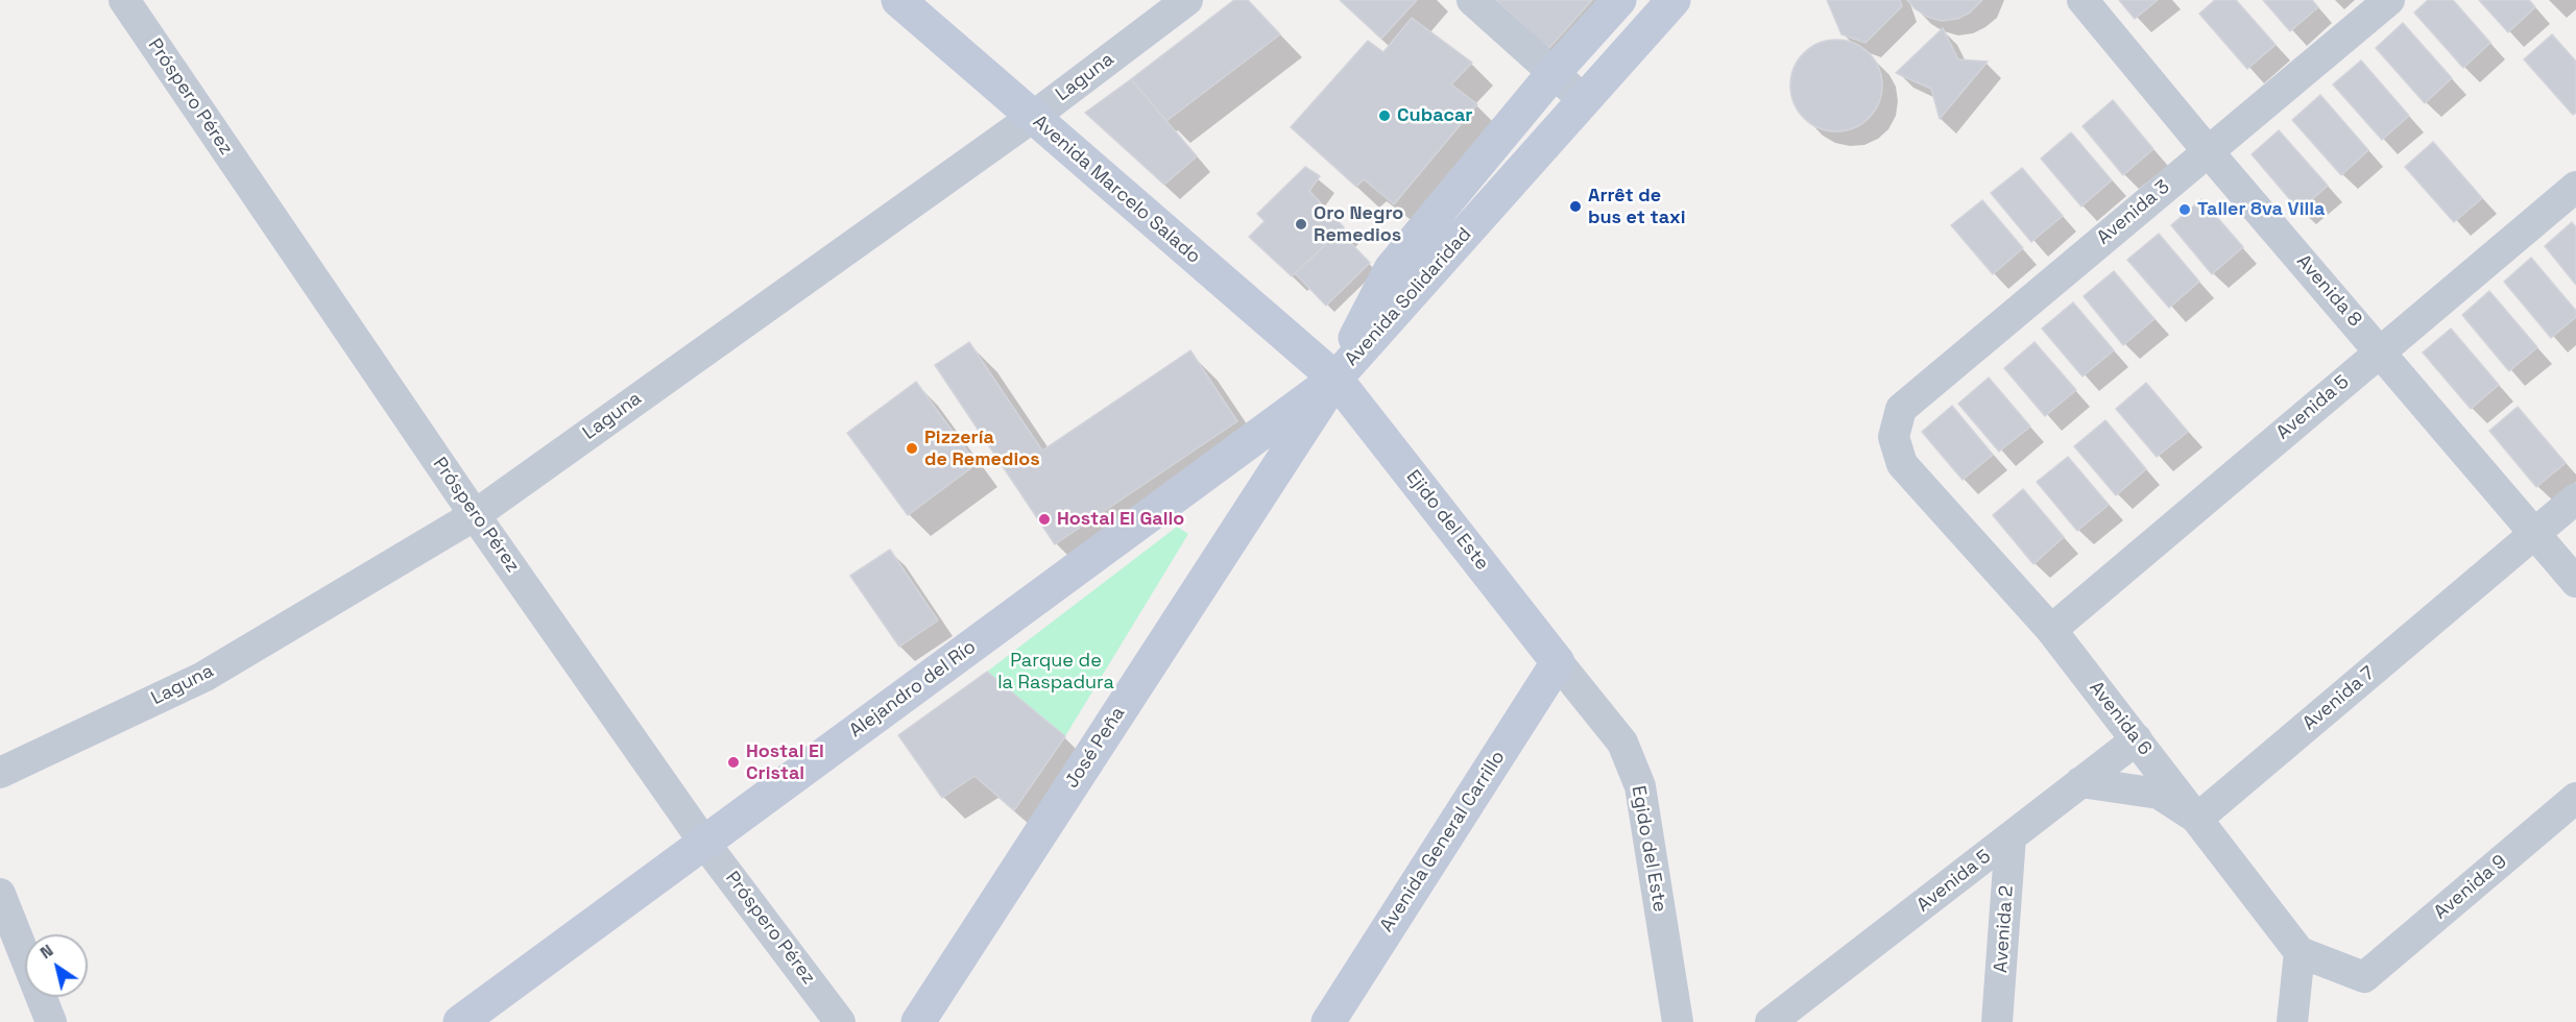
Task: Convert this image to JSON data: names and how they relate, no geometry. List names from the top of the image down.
{
  "streets": {
    "main road": [
      "Avenida Marcelo Salado",
      "Avenida Solidaridad",
      "Ejido del Este",
      "Alejandro del Río",
      "José Peña",
      "Avenida General Carrillo"
    ],
    "street": [
      "Laguna",
      "Próspero Pérez",
      "Avenida 3",
      "Avenida 8",
      "Avenida 5",
      "Avenida 7",
      "Avenida 6",
      "Egido del Este",
      "Avenida 9",
      "Avenida 2"
    ]
  },
  "crossings": [
    ["Laguna", "Próspero Pérez"],
    ["Laguna", "Avenida Marcelo Salado"],
    ["Próspero Pérez", "Alejandro del Río"],
    ["Avenida Marcelo Salado", "Avenida Solidaridad"],
    ["Avenida Marcelo Salado", "Ejido del Este"],
    ["Avenida Marcelo Salado", "Alejandro del Río"],
    ["Avenida Marcelo Salado", "José Peña"],
    ["Avenida 3", "Avenida 8"],
    ["Avenida 3", "Avenida 6"],
    ["Avenida 8", "Avenida 5"],
    ["Avenida 8", "Avenida 7"],
    ["Avenida Solidaridad", "Ejido del Este"],
    ["Avenida Solidaridad", "Alejandro del Río"],
    ["Avenida Solidaridad", "José Peña"],
    ["Avenida 5", "Avenida 6"],
    ["Avenida 5", "Avenida 2"],
    ["Ejido del Este", "Alejandro del Río"],
    ["Ejido del Este", "José Peña"],
    ["Ejido del Este", "Avenida General Carrillo"],
    ["Ejido del Este", "Egido del Este"],
    ["Alejandro del Río", "José Peña"],
    ["Avenida 7", "Avenida 6"],
    ["Avenida 6", "Avenida 9"],
    ["Avenida General Carrillo", "Egido del Este"]
  ],
  "parks": ["Parque de la Raspadura"],
  "places": [
    "Cubacar",
    "Arrêt de bus et taxi",
    "Taller 8va Villa",
    "Oro Negro Remedios",
    "Pizzería de Remedios",
    "Hostal El Gallo",
    "Hostal El Cristal"
  ],
  "north": "top left"
}
